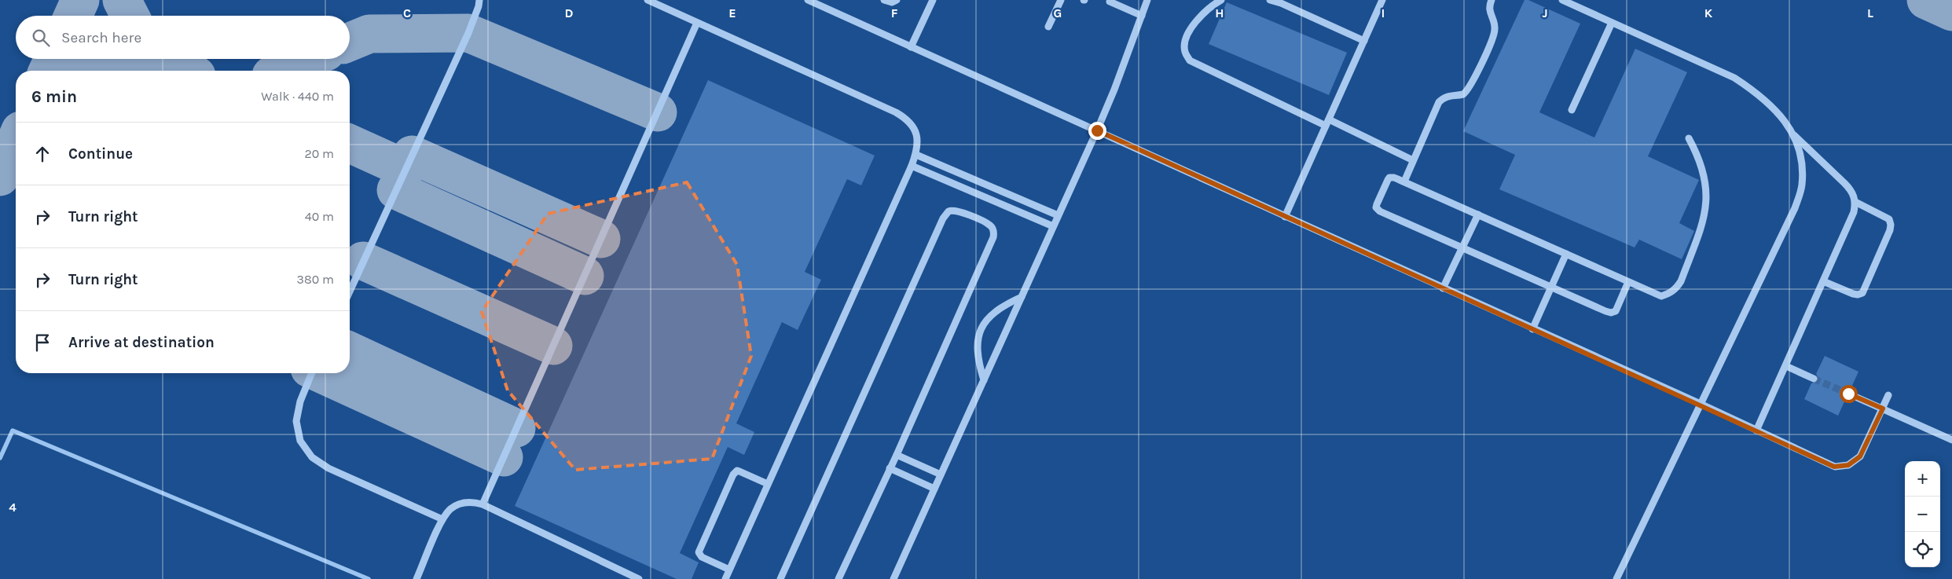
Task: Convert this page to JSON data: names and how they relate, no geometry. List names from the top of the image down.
{
  "page": {
    "search": "Search here",
    "heading": ["6 min", "Walk · 440 m"],
    "list": [
      ["Continue", "20 m"],
      ["Turn right", "40 m"],
      ["Turn right", "380 m"],
      "Arrive at destination"
    ],
    "map_buttons": ["+", "−"]
  },
  "grid": {
    "columns": [
      "C",
      "D",
      "E",
      "F",
      "G",
      "H",
      "I",
      "J",
      "K",
      "L"
    ],
    "rows": ["4"]
  }
}
